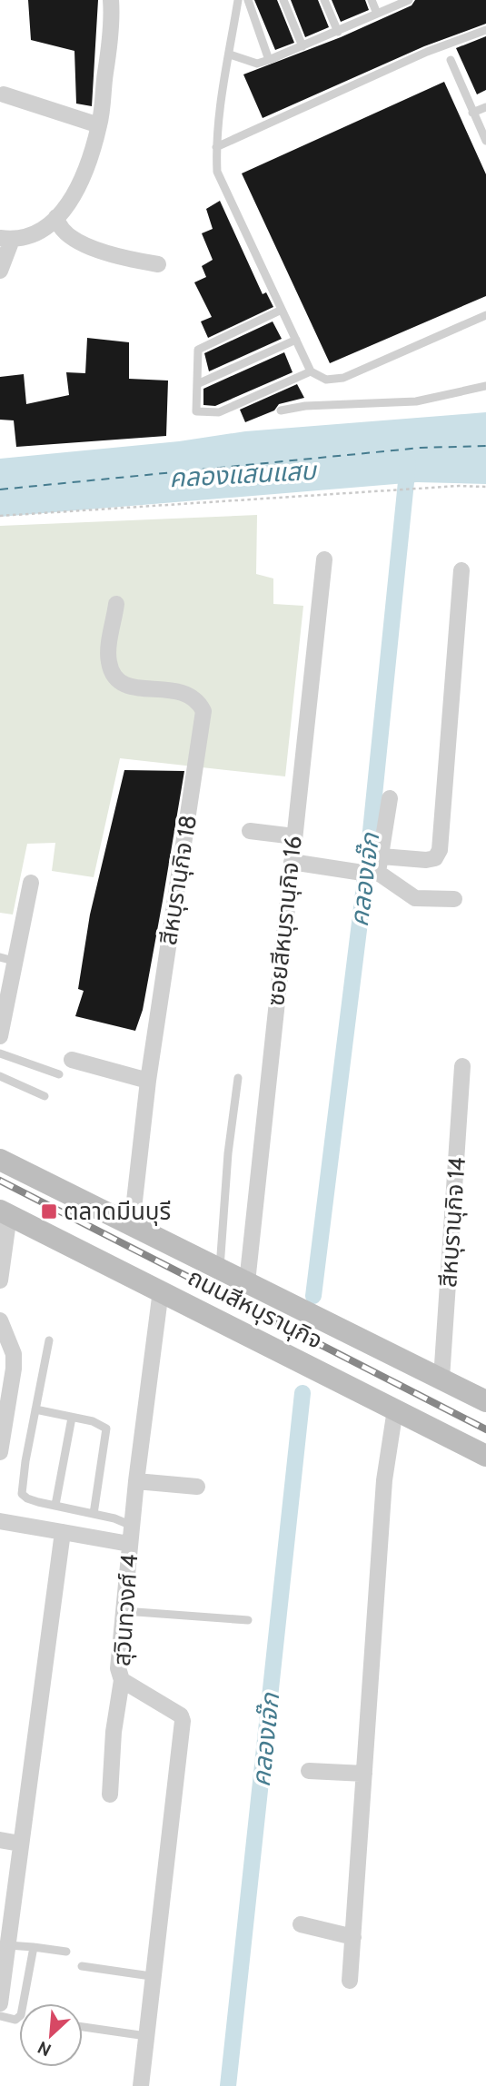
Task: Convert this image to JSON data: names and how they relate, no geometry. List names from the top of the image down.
{
  "streets": {
    "main road": ["ถนนสีหบุรานุกิจ"],
    "street": [
      "สีหบุรานุกิจ 18",
      "ซอยสีหบุรานุกิจ 16",
      "สีหบุรานุกิจ 14",
      "สุวินทวงศ์ 4"
    ]
  },
  "crossings": [
    ["สีหบุรานุกิจ 18", "ถนนสีหบุรานุกิจ"],
    ["ซอยสีหบุรานุกิจ 16", "ถนนสีหบุรานุกิจ"],
    ["สีหบุรานุกิจ 14", "ถนนสีหบุรานุกิจ"],
    ["ถนนสีหบุรานุกิจ", "สุวินทวงศ์ 4"]
  ],
  "water": ["คลองแสนแสบ", "คลองเจ๊ก"],
  "places": {
    "transit": ["ตลาดมีนบุรี"]
  },
  "north": "bottom left"
}
